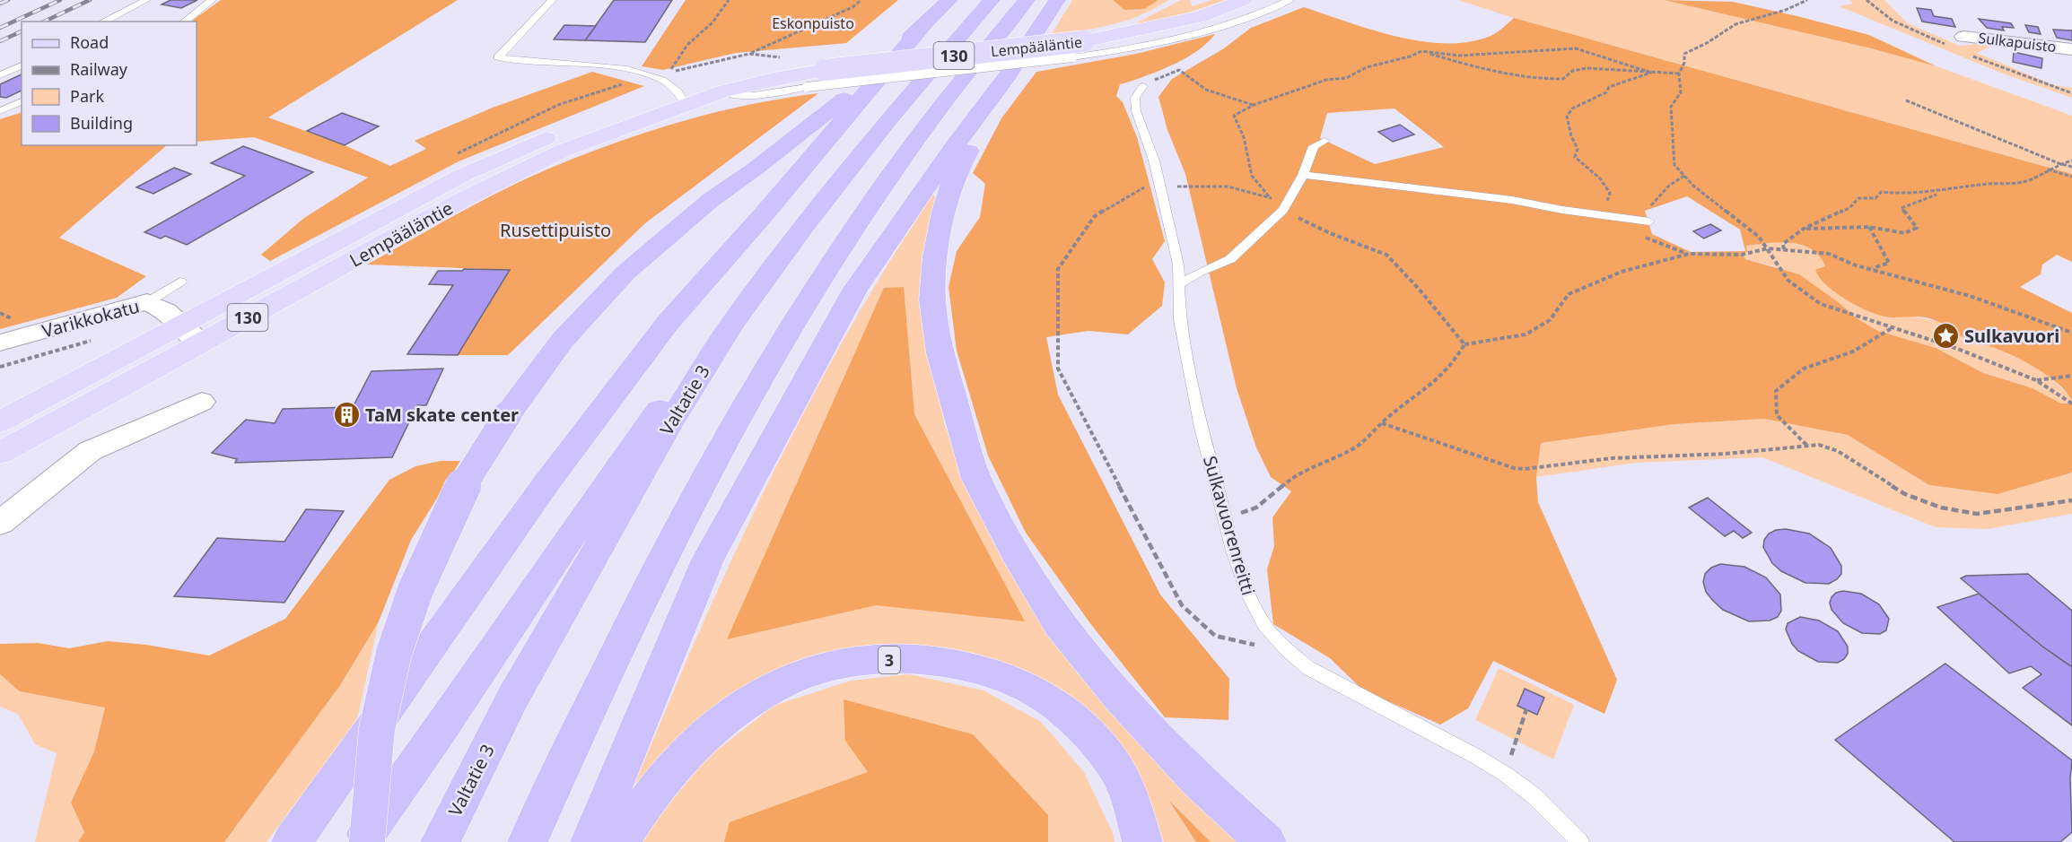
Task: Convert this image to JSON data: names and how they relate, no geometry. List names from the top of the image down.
{
  "streets": {
    "highway": ["Valtatie 3", "3"],
    "main road": ["Lempääläntie", "130"],
    "street": ["Sulkapuisto", "Varikkokatu"],
    "lane": ["Sulkavuorenreitti"]
  },
  "crossings": [
    ["Lempääläntie", "Varikkokatu"]
  ],
  "parks": ["Eskonpuisto", "Rusettipuisto"],
  "places": {
    "place": ["Sulkavuori"],
    "building": ["TaM skate center"]
  },
  "legend": [
    "Road",
    "Railway",
    "Park",
    "Building"
  ]
}
